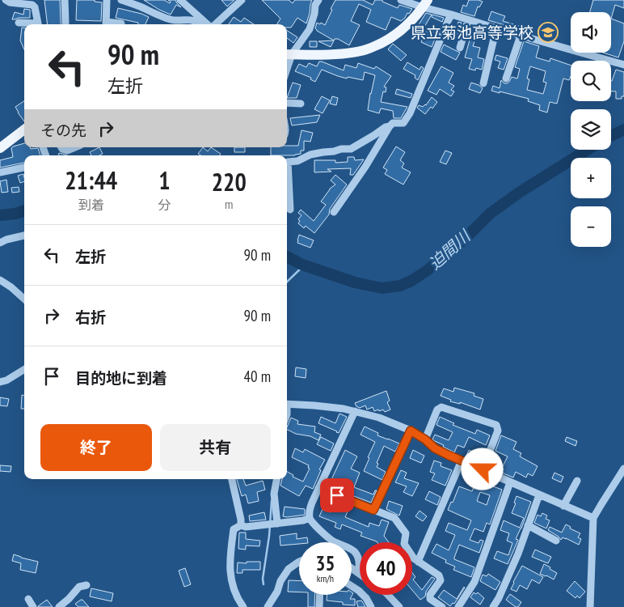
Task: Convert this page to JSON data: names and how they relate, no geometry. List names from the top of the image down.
{
  "water": ["迫間川"],
  "places": {
    "school or university": ["県立菊池高等学校"]
  },
  "page": {
    "map_buttons": ["+", "−"],
    "turn": ["90 m", "左折"],
    "then": "その先",
    "eta": [
      "21:44",
      "到着",
      "1",
      "分",
      "220",
      "m"
    ],
    "list": [
      {
        "name": "左折",
        "value": "90 m"
      },
      {
        "name": "右折",
        "value": "90 m"
      },
      {
        "name": "目的地に到着",
        "value": "40 m"
      }
    ],
    "buttons": ["終了", "共有"],
    "speed": "35 km/h",
    "limit": "40"
  }
}
